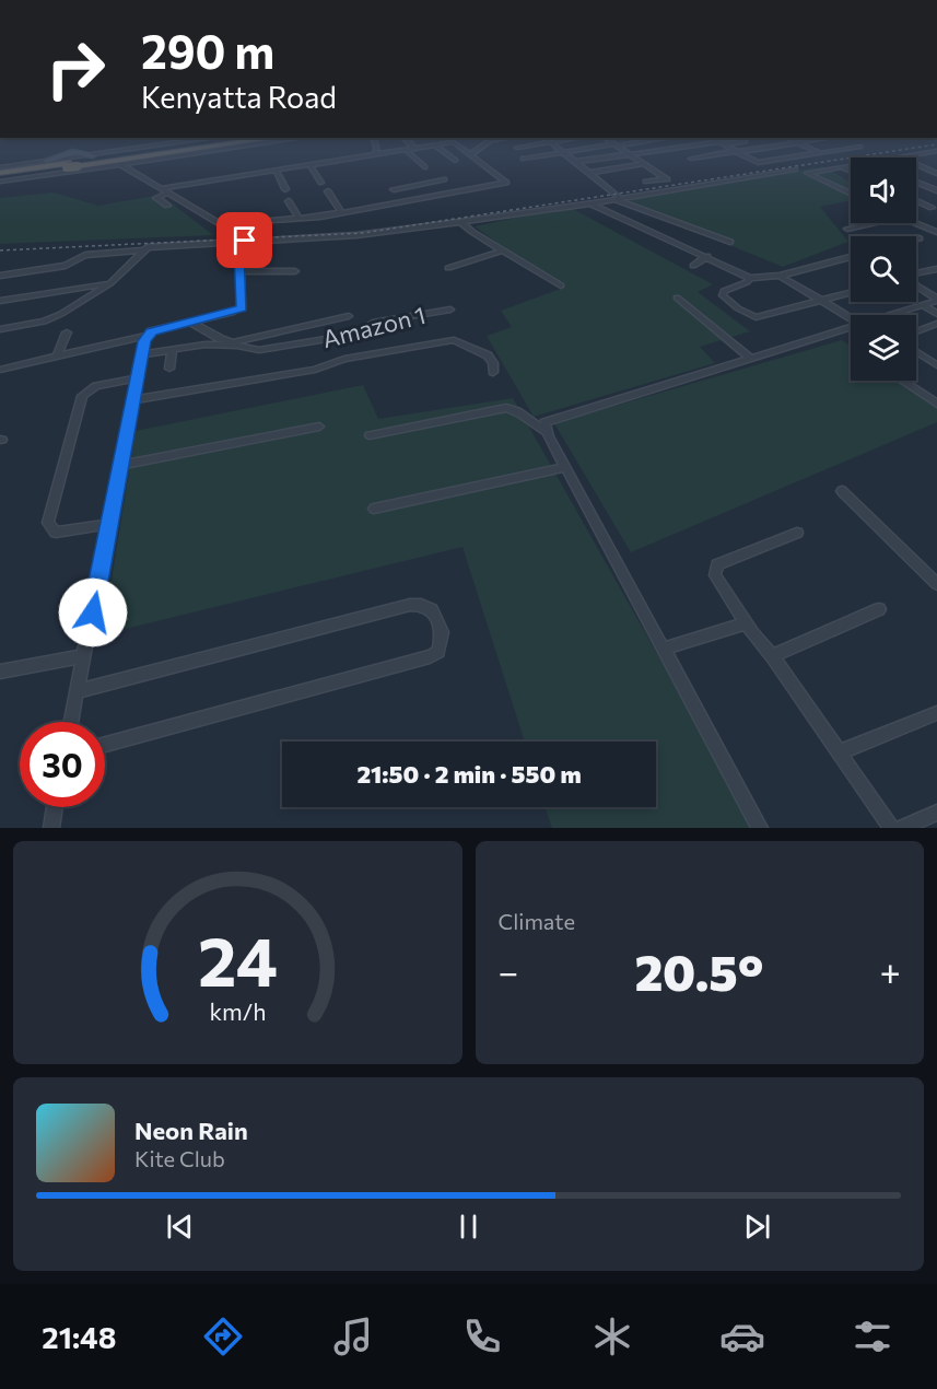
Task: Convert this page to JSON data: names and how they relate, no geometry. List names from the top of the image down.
{
  "streets": {
    "street": ["Amazon 1"]
  },
  "page": {
    "turn": ["290 m", "Kenyatta Road"],
    "limit": "30",
    "trip": "21:50 · 2 min · 550 m",
    "tile": "Climate",
    "heat": ["−", "20.5°", "+"],
    "song": ["Neon Rain", "Kite Club"],
    "tabs": "21:48",
    "gauge": ["24", "km/h"]
  }
}
